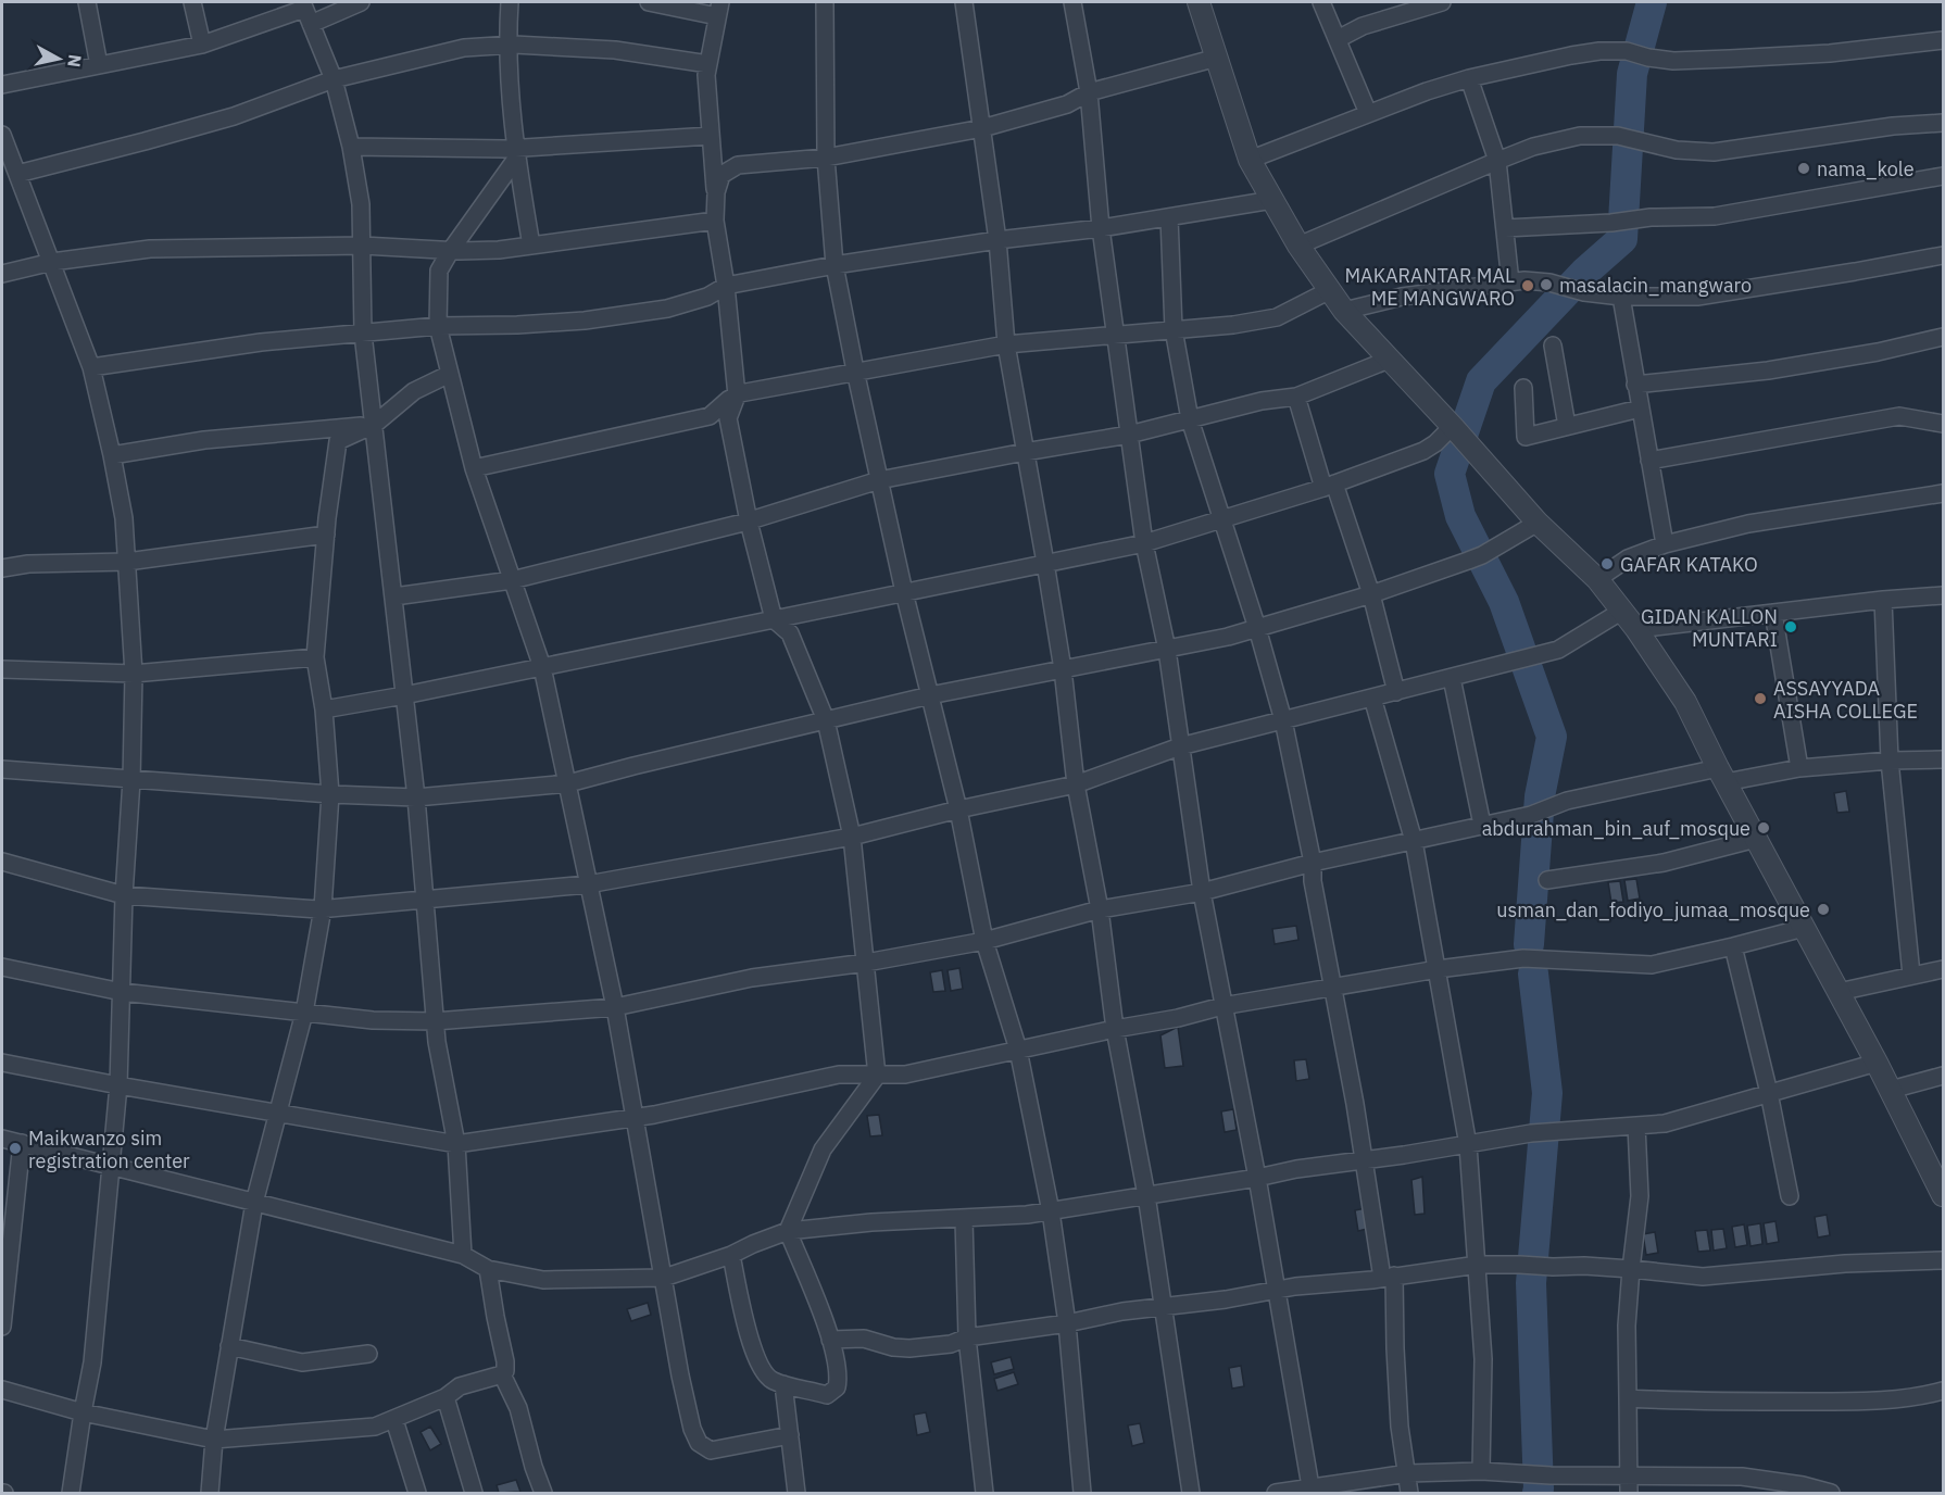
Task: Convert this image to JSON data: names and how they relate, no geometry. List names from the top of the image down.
{
  "places": [
    "nama_kole",
    "masalacin_mangwaro",
    "MAKARANTAR MAL ME MANGWARO",
    "GAFAR KATAKO",
    "GIDAN KALLON MUNTARI",
    "ASSAYYADA AISHA COLLEGE",
    "abdurahman_bin_auf_mosque",
    "usman_dan_fodiyo_jumaa_mosque",
    "Maikwanzo sim registration center"
  ],
  "north": "right"
}
